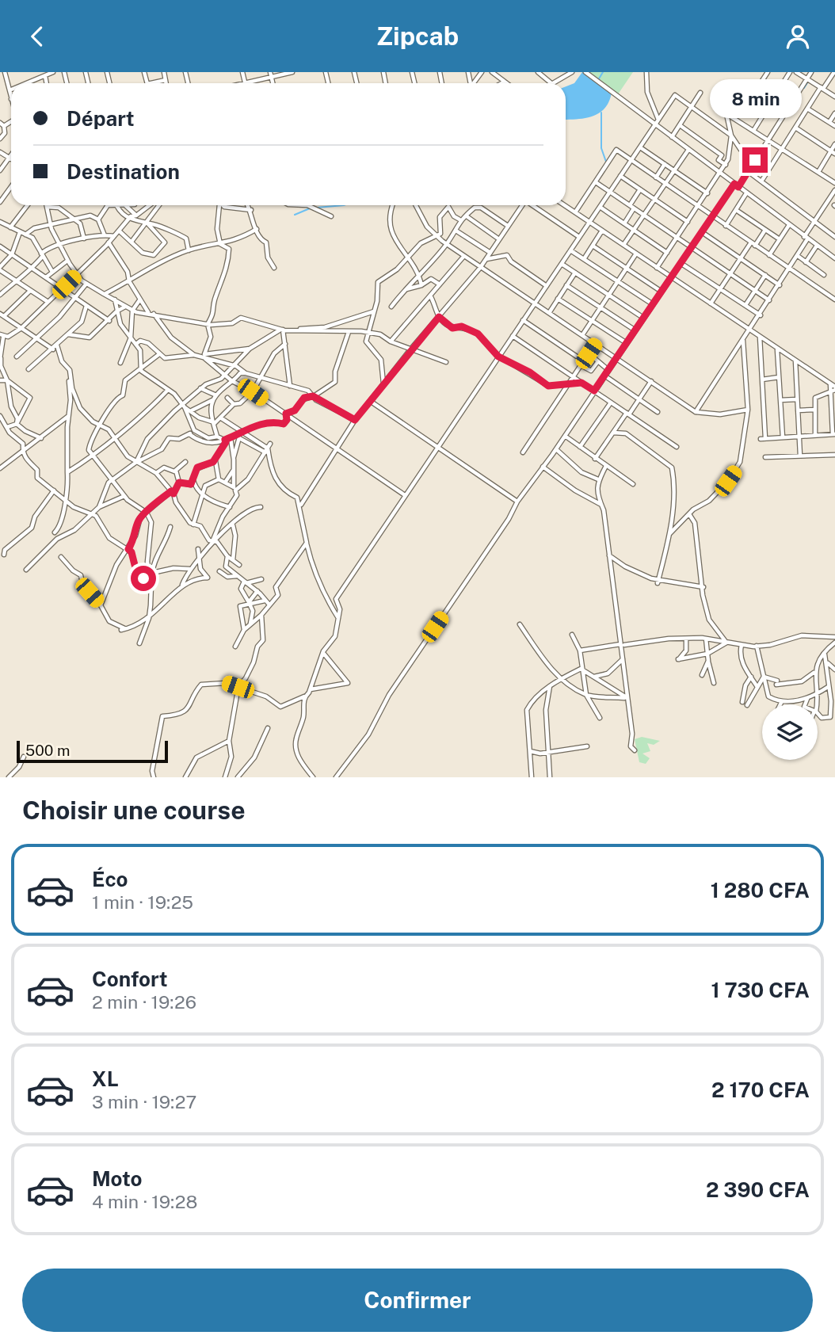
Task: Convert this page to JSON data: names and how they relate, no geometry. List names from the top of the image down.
{
  "scale_bar": "500 m",
  "page": {
    "header": "Zipcab",
    "bubble": "8 min",
    "banner": ["Départ", "Destination"],
    "scale": "500 m",
    "heading": "Choisir une course",
    "list": [
      {
        "name": "Éco",
        "note": "1 min · 19:25",
        "value": "1 280 CFA"
      },
      {
        "name": "Confort",
        "note": "2 min · 19:26",
        "value": "1 730 CFA"
      },
      {
        "name": "XL",
        "note": "3 min · 19:27",
        "value": "2 170 CFA"
      },
      {
        "name": "Moto",
        "note": "4 min · 19:28",
        "value": "2 390 CFA"
      }
    ],
    "buttons": "Confirmer"
  }
}
